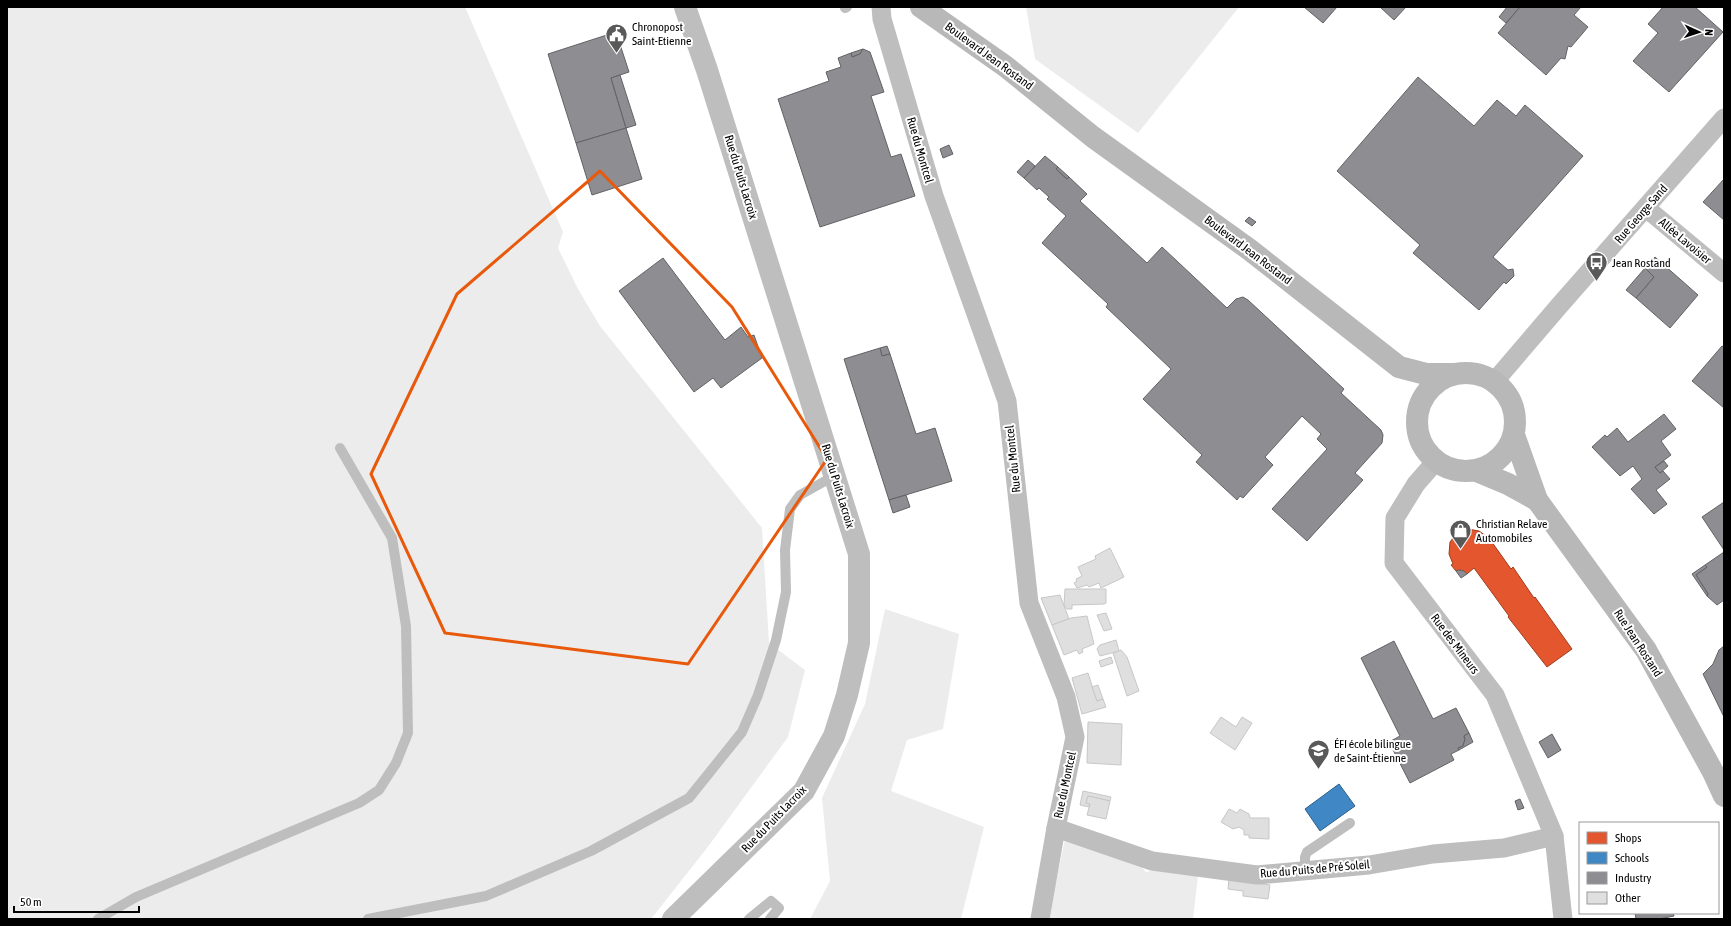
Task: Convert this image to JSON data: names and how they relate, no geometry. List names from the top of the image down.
{
  "streets": {
    "main road": ["Boulevard Jean Rostand", "Rue Jean Rostand"],
    "street": [
      "Rue du Montcel",
      "Rue du Puits Lacroix",
      "Rue George Sand",
      "Allée Lavoisier",
      "Rue des Mineurs",
      "Rue du Puits de Pré Soleil"
    ]
  },
  "crossings": [
    ["Rue du Montcel", "Rue du Puits de Pré Soleil"],
    ["Rue George Sand", "Allée Lavoisier"],
    ["Rue George Sand", "Rue des Mineurs"],
    ["Rue des Mineurs", "Rue du Puits de Pré Soleil"]
  ],
  "places": {
    "public building": ["Chronopost Saint-Etienne"],
    "bus stop": ["Jean Rostand"],
    "shop": ["Christian Relave Automobiles"],
    "school or university": ["ÉFI école bilingue de Saint-Étienne"]
  },
  "legend": [
    "Shops",
    "Schools",
    "Industry",
    "Other"
  ],
  "scale_bar": "50 m",
  "north": "right"
}
